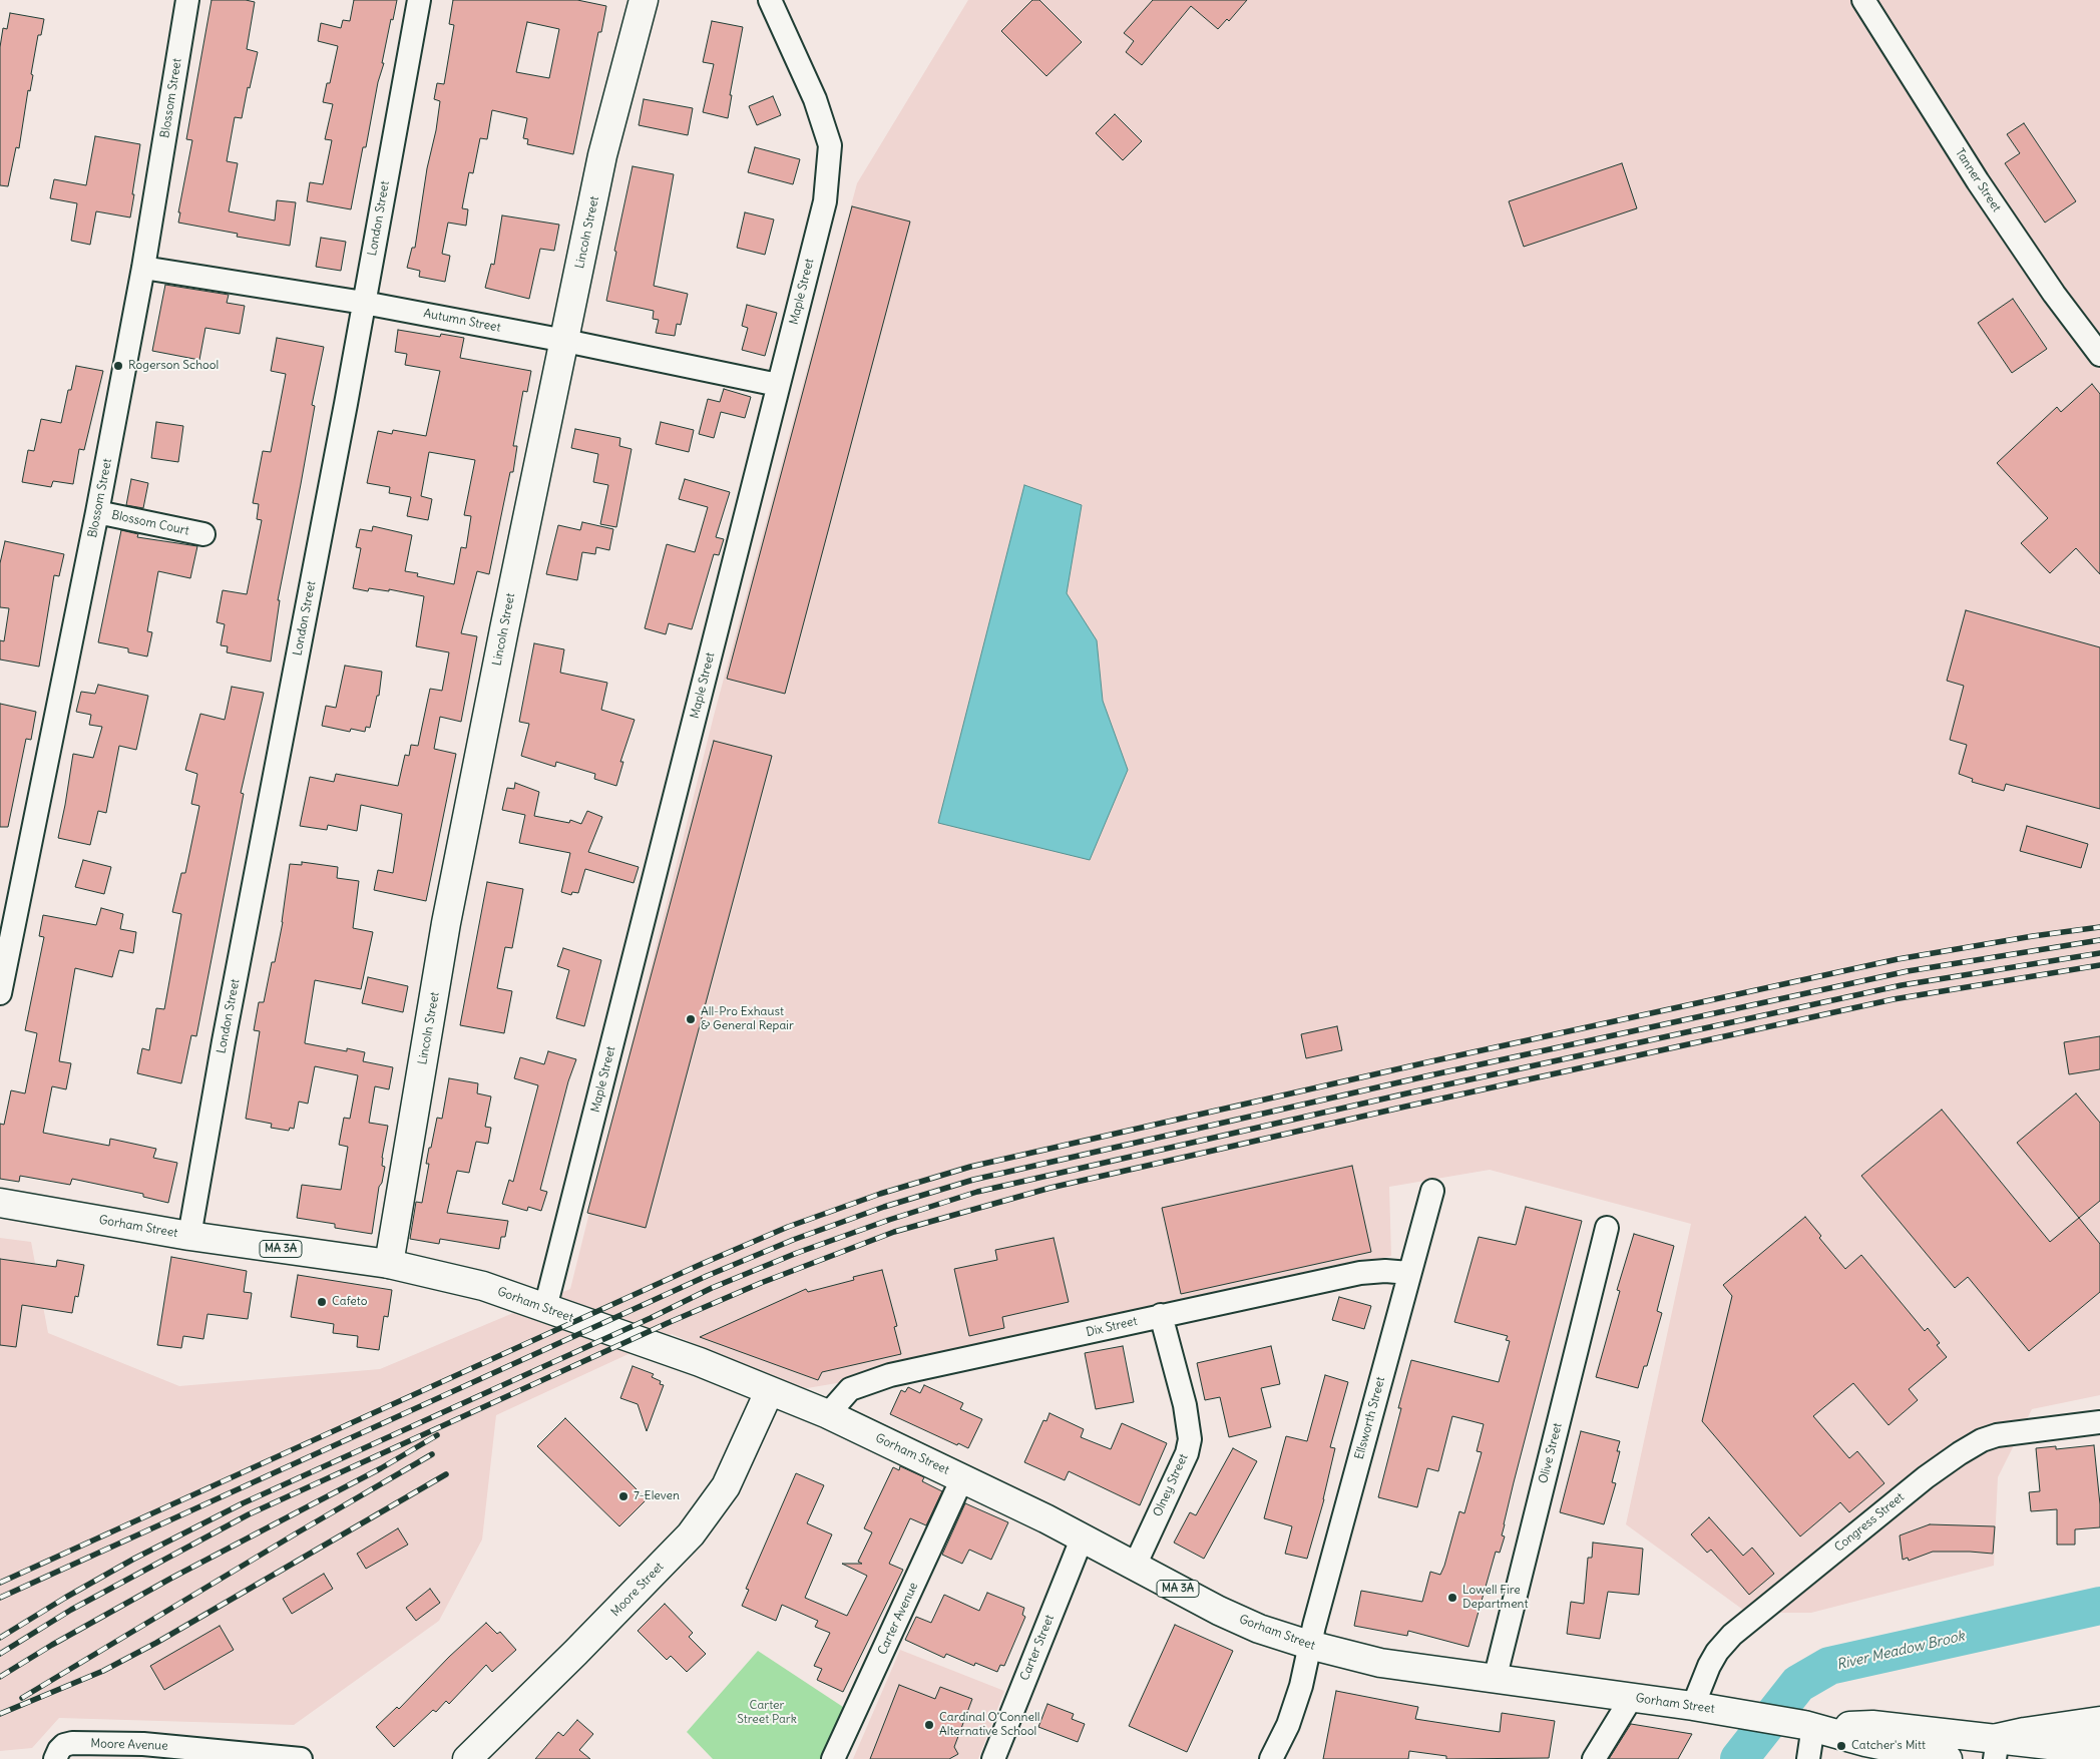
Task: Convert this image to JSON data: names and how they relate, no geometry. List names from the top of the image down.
{
  "streets": {
    "main road": [
      "Lincoln Street",
      "Gorham Street",
      "MA 3A",
      "Moore Street"
    ],
    "street": [
      "Blossom Street",
      "Tanner Street",
      "London Street",
      "Maple Street",
      "Autumn Street",
      "Blossom Court",
      "Dix Street",
      "Ellsworth Street",
      "Olive Street",
      "Olney Street",
      "Congress Street",
      "Carter Avenue",
      "Carter Street",
      "Moore Avenue"
    ]
  },
  "crossings": [
    ["Blossom Street", "Autumn Street"],
    ["Blossom Street", "Blossom Court"],
    ["London Street", "Autumn Street"],
    ["London Street", "Gorham Street"],
    ["Lincoln Street", "Autumn Street"],
    ["Lincoln Street", "Gorham Street"],
    ["Maple Street", "Autumn Street"],
    ["Maple Street", "Gorham Street"],
    ["Gorham Street", "Dix Street"],
    ["Gorham Street", "Ellsworth Street"],
    ["Gorham Street", "Olive Street"],
    ["Gorham Street", "Olney Street"],
    ["Gorham Street", "Congress Street"],
    ["Gorham Street", "Moore Street"],
    ["Gorham Street", "Carter Avenue"],
    ["Gorham Street", "Carter Street"],
    ["Dix Street", "Ellsworth Street"],
    ["Dix Street", "Olney Street"]
  ],
  "water": ["River Meadow Brook"],
  "parks": ["Carter Street Park"],
  "places": [
    "Rogerson School",
    "All-Pro Exhaust & General Repair",
    "Cafeto",
    "7-Eleven",
    "Lowell Fire Department",
    "Cardinal O'Connell Alternative School",
    "Catcher's Mitt"
  ]
}
